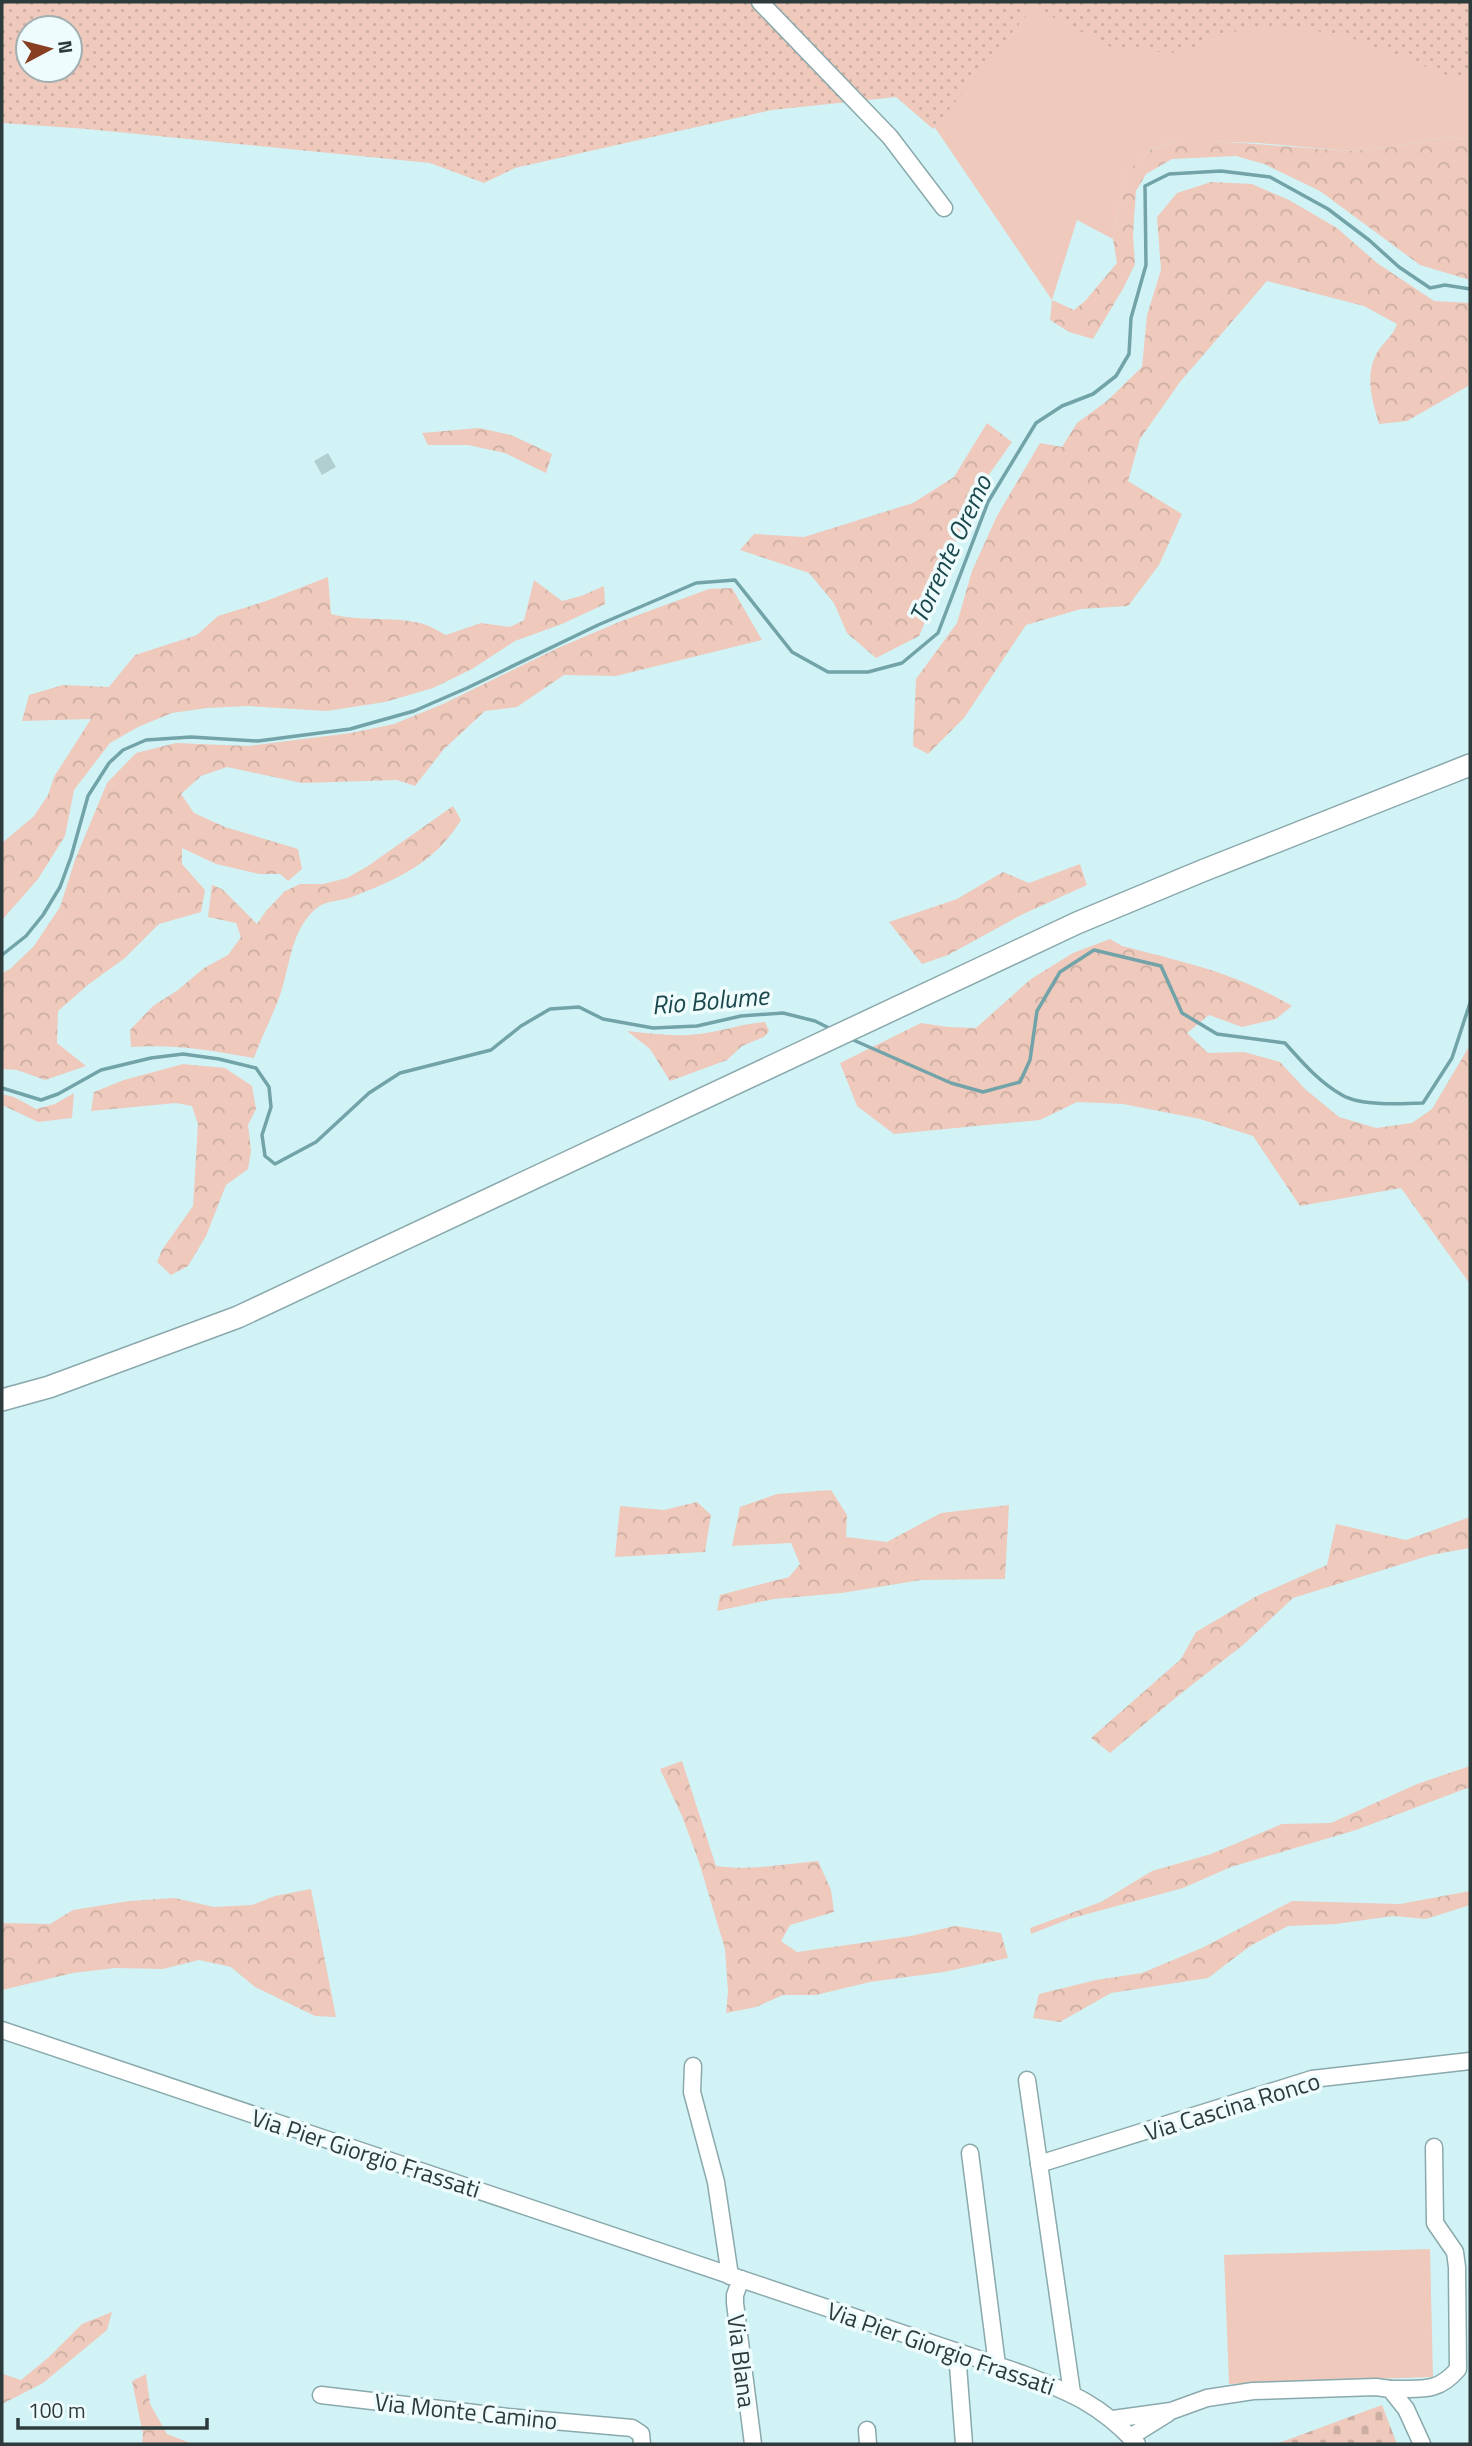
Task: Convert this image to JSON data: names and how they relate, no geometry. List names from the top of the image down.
{
  "streets": {
    "street": [
      "Via Cascina Ronco",
      "Via Pier Giorgio Frassati",
      "Via Blana",
      "Via Monte Camino"
    ]
  },
  "crossings": [
    ["Via Pier Giorgio Frassati", "Via Blana"]
  ],
  "water": ["Torrente Oremo", "Rio Bolume"],
  "scale_bar": "100 m",
  "north": "right"
}
